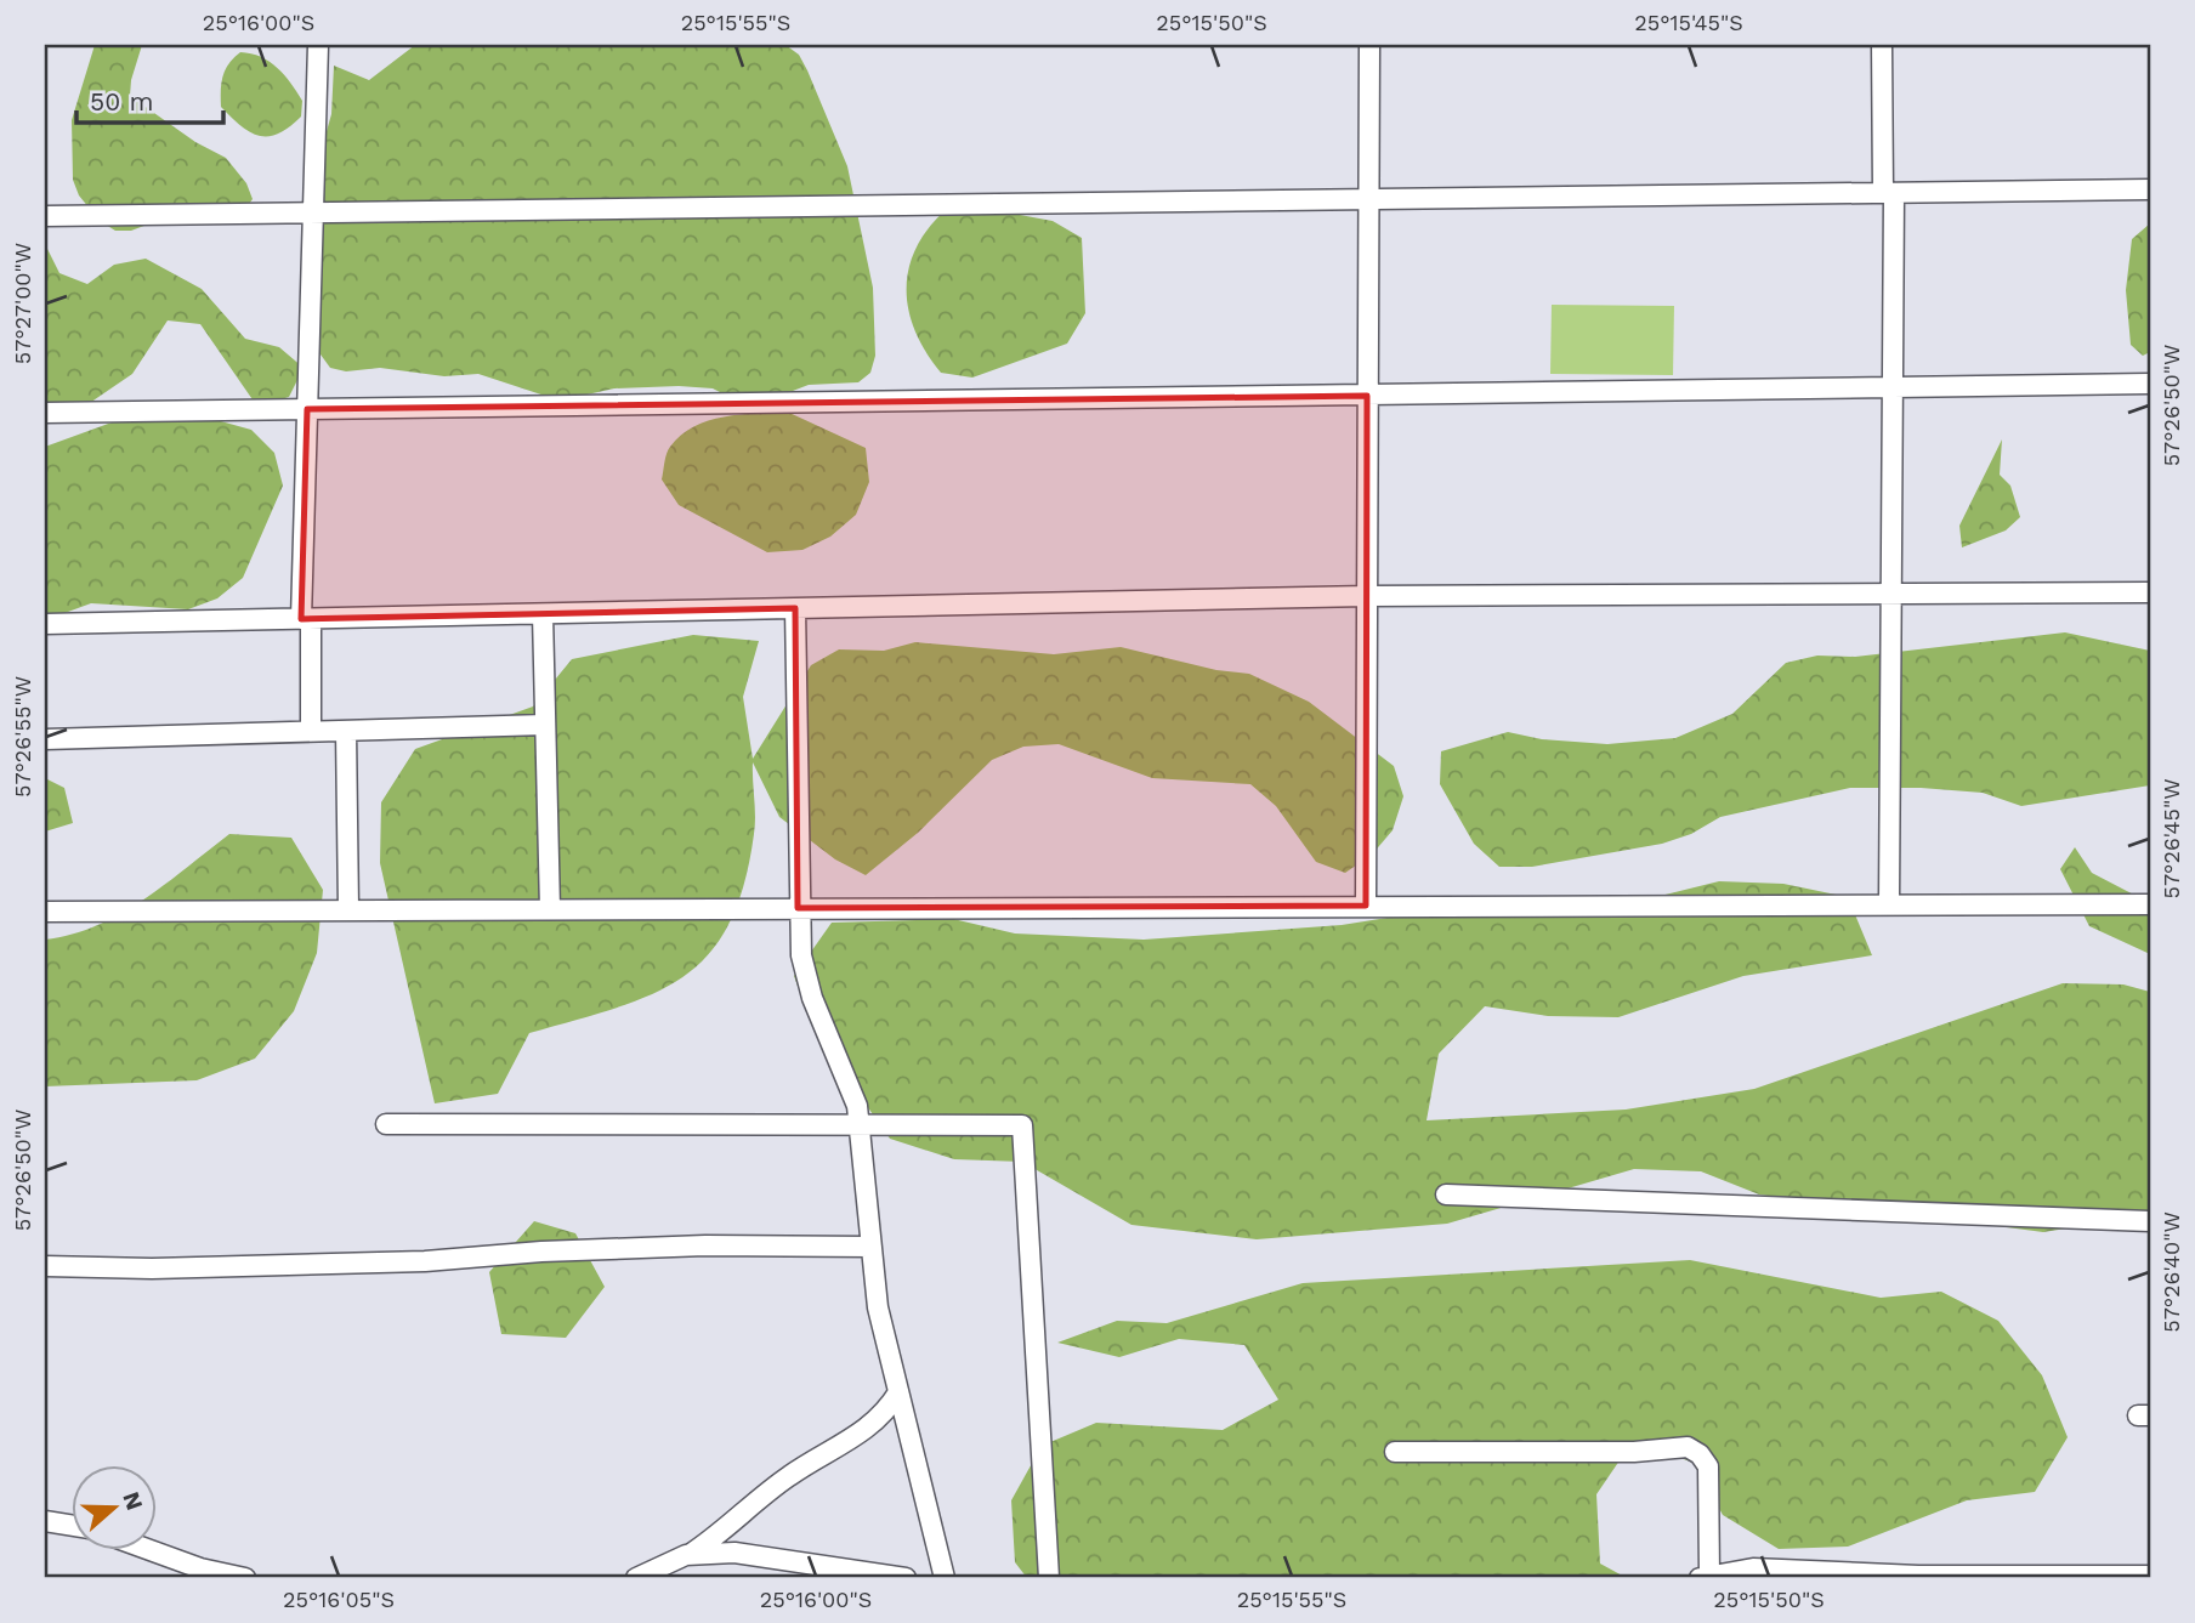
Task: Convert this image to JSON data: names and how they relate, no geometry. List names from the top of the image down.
{
  "scale_bar": "50 m",
  "north": "right",
  "coordinates": [
    "25°16'00\"S",
    "25°15'55\"S",
    "25°15'50\"S",
    "25°15'45\"S",
    "57°27'00\"W",
    "57°26'50\"W",
    "57°26'55\"W",
    "57°26'45\"W",
    "57°26'40\"W",
    "25°16'05\"S"
  ]
}
